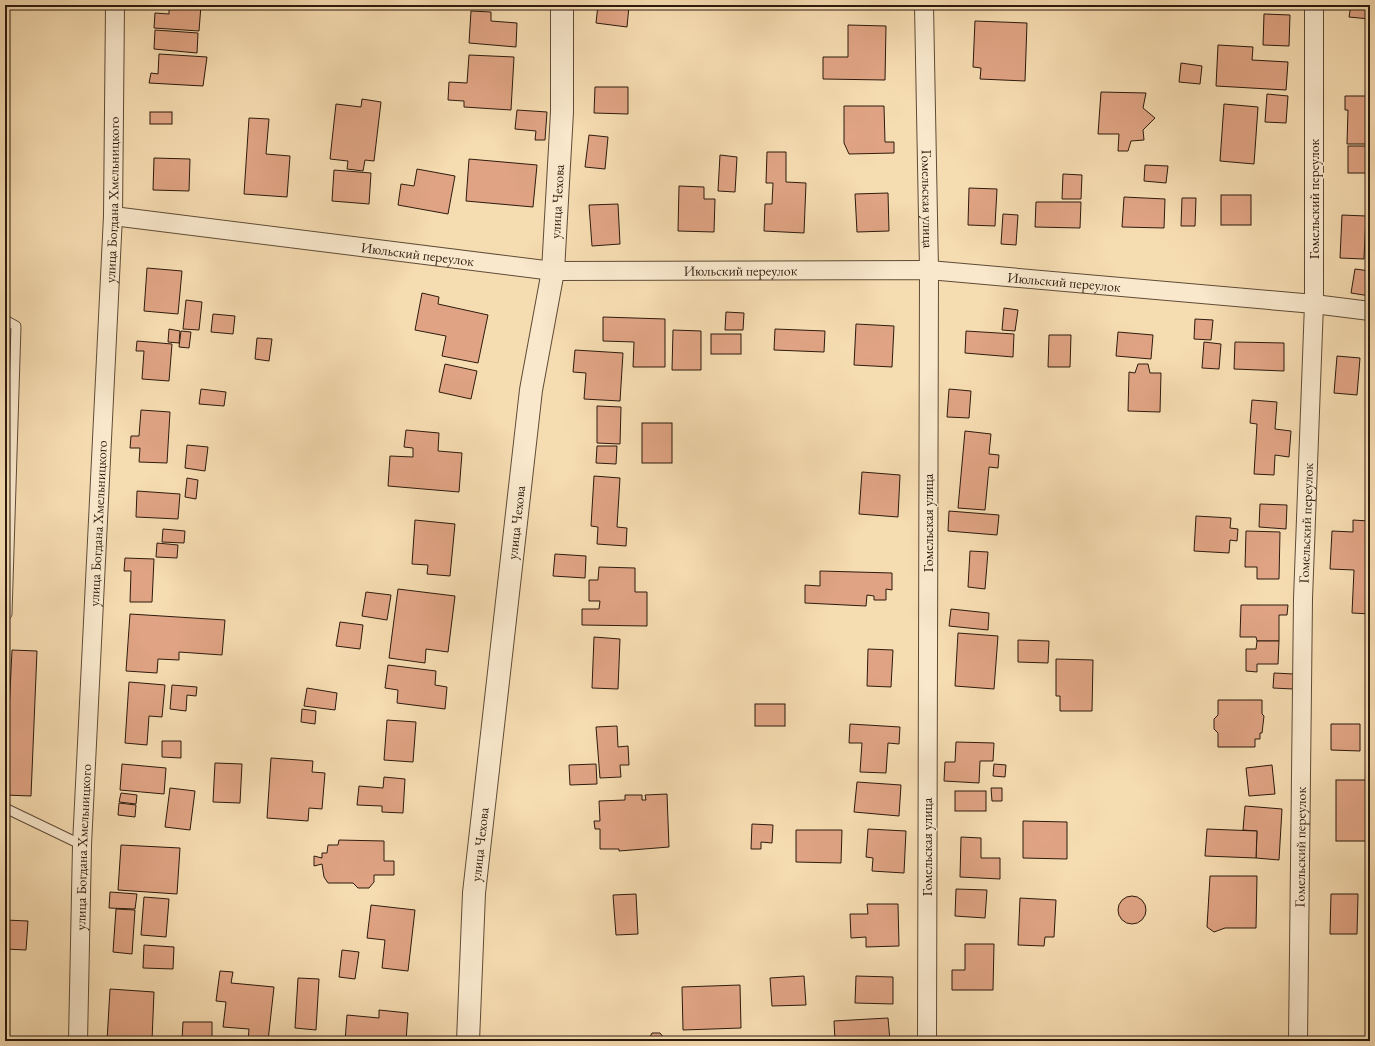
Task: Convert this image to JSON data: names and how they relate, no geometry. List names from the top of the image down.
{
  "streets": {
    "street": [
      "улица Богдана Хмельницкого",
      "Гомельская улица",
      "Гомельский переулок",
      "улица Чехова",
      "Июльский переулок"
    ]
  },
  "crossings": [
    ["улица Богдана Хмельницкого", "Июльский переулок"],
    ["Гомельская улица", "Июльский переулок"],
    ["Гомельский переулок", "Июльский переулок"],
    ["улица Чехова", "Июльский переулок"]
  ]
}
